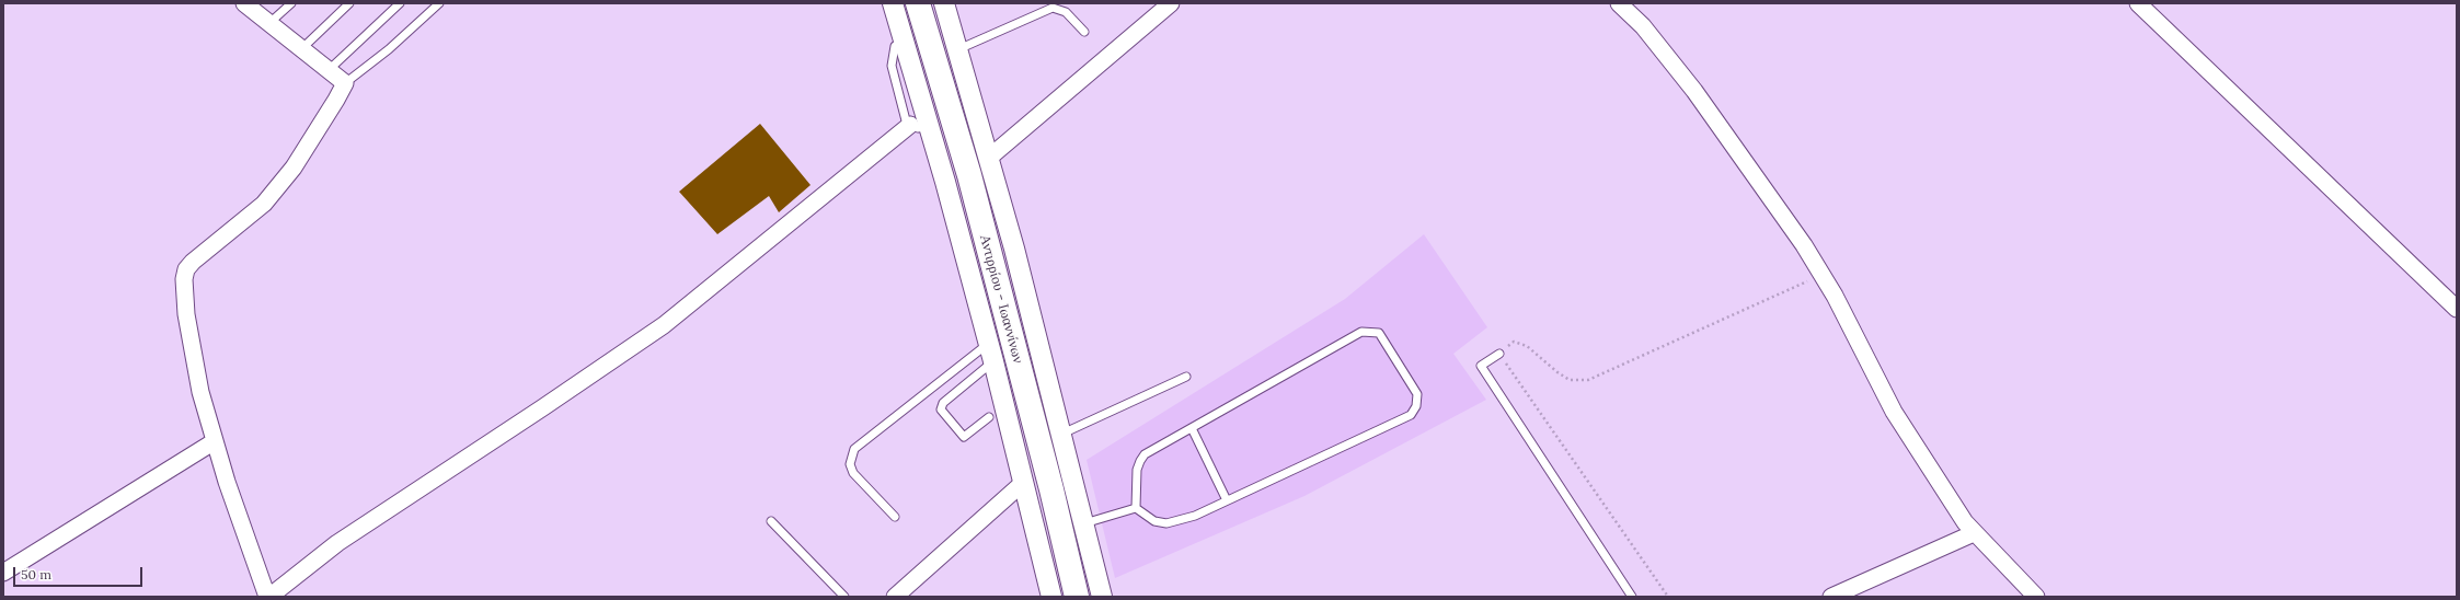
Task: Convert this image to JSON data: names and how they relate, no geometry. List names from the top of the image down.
{
  "streets": {
    "main road": ["Αντιρρίου - Ιωαννίνων"]
  },
  "scale_bar": "50 m"
}
